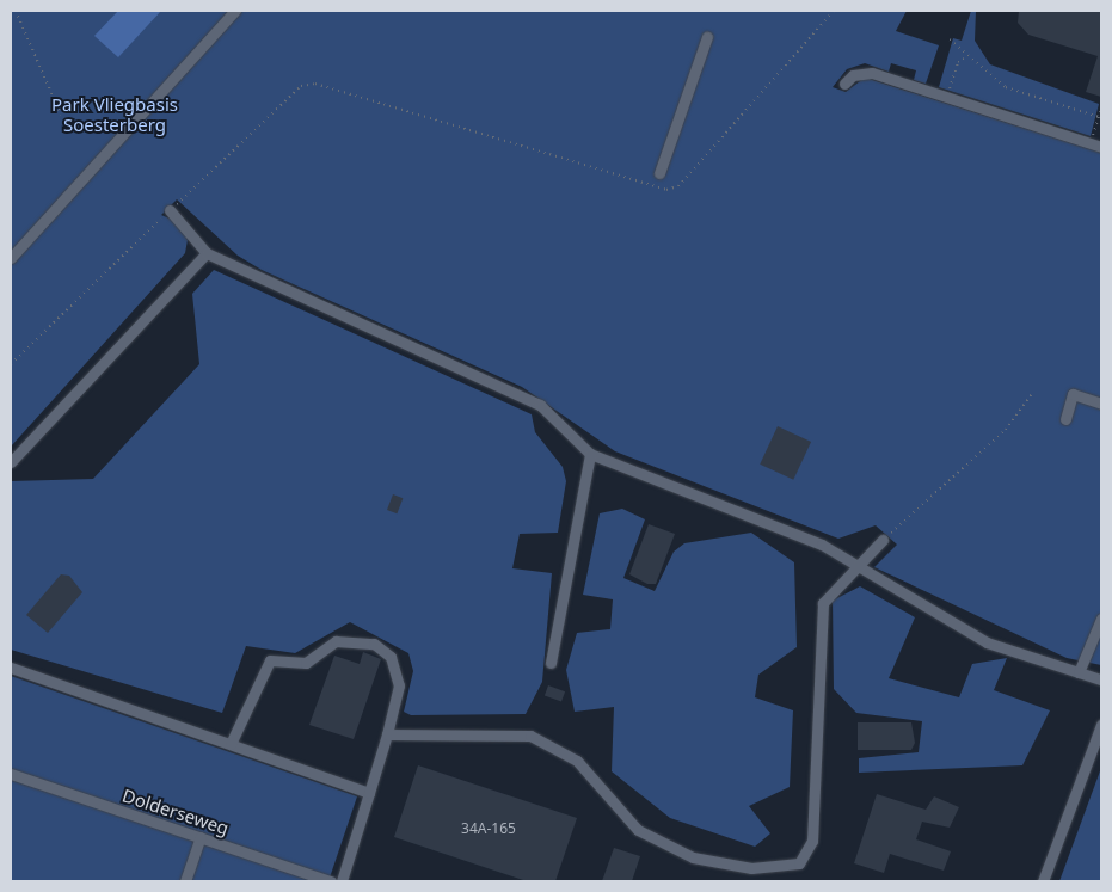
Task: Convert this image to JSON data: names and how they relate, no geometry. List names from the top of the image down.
{
  "streets": {
    "lane": ["Dolderseweg"]
  },
  "parks": ["Park Vliegbasis Soesterberg"],
  "house_numbers": ["34A-165"]
}
